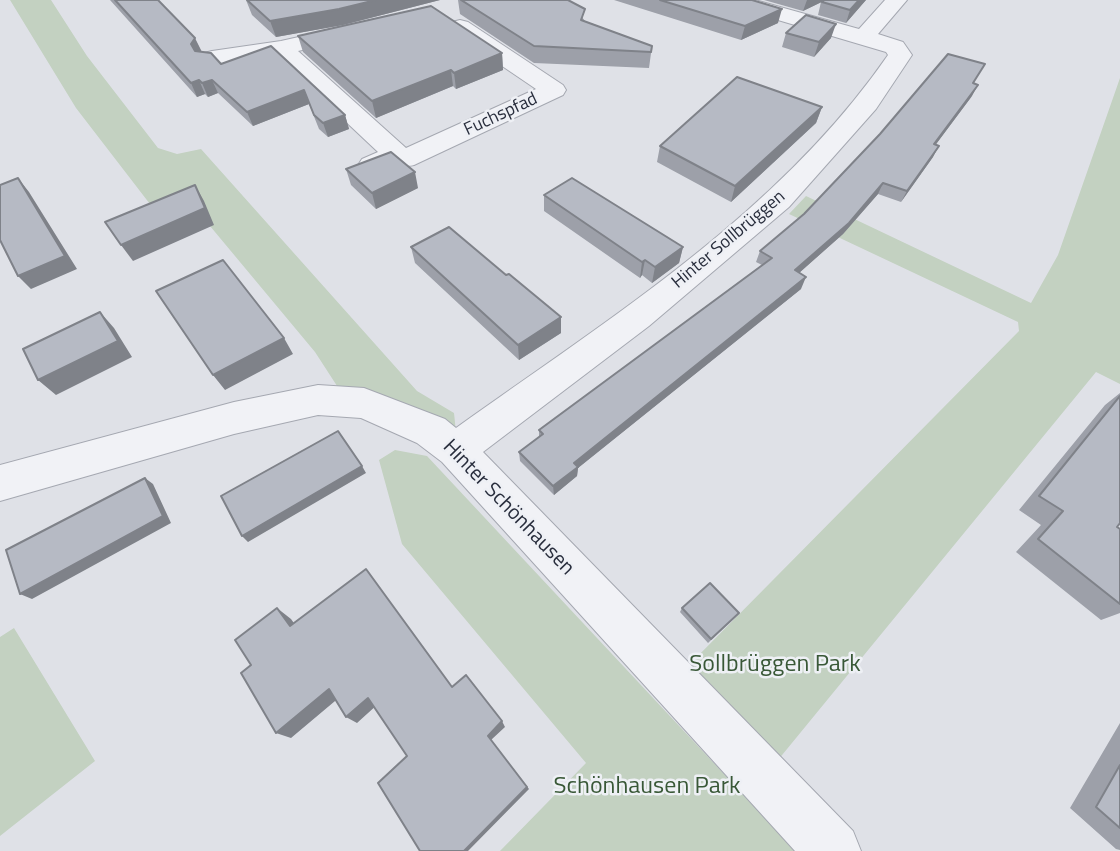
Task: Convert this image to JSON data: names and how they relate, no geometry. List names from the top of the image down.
{
  "streets": {
    "street": ["Fuchspfad", "Hinter Sollbrüggen", "Hinter Schönhausen"]
  },
  "crossings": [
    ["Hinter Sollbrüggen", "Hinter Schönhausen"]
  ],
  "parks": ["Sollbrüggen Park", "Schönhausen Park"]
}
